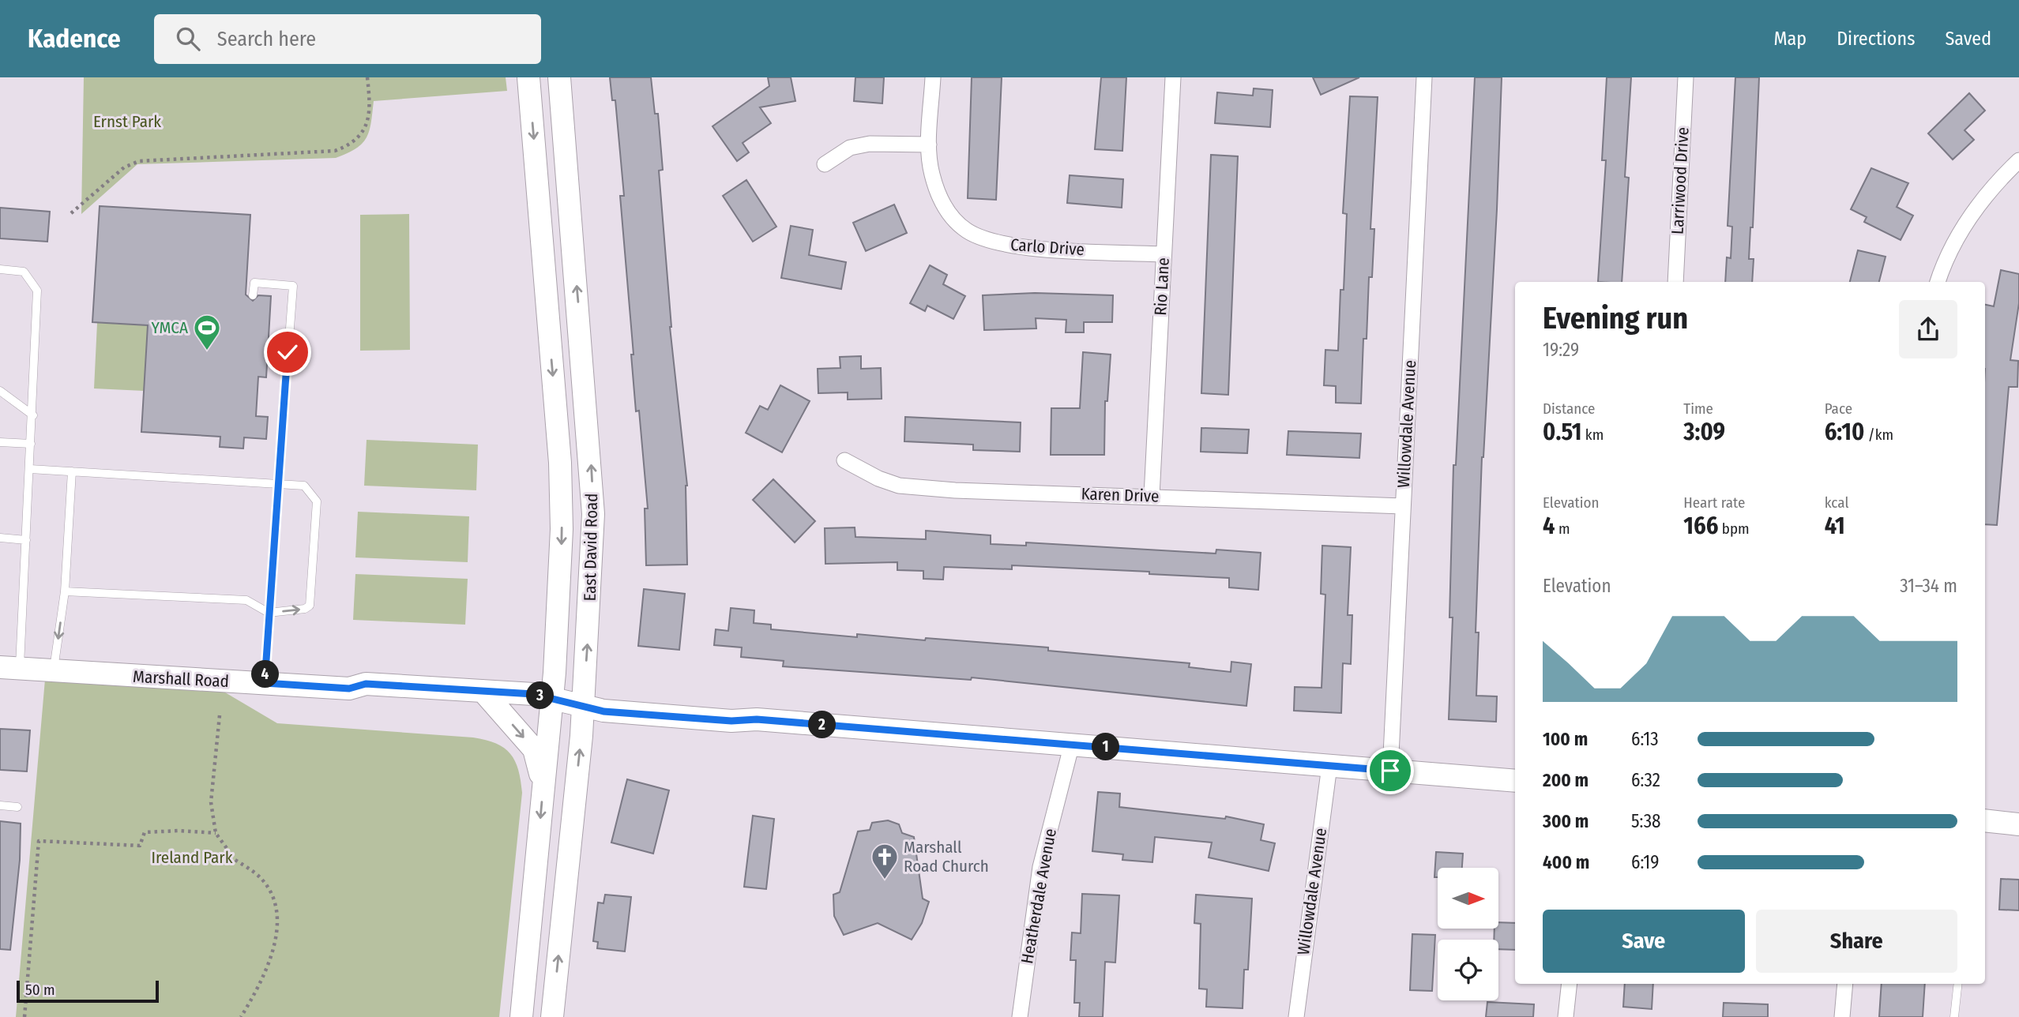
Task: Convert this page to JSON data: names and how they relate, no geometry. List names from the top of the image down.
{
  "streets": {
    "street": [
      "Larriwood Drive",
      "Carlo Drive",
      "Rio Lane",
      "Willowdale Avenue",
      "Karen Drive",
      "East David Road",
      "Marshall Road",
      "Heatherdale Avenue"
    ]
  },
  "crossings": [
    ["Carlo Drive", "Rio Lane"],
    ["Rio Lane", "Karen Drive"],
    ["Willowdale Avenue", "Karen Drive"],
    ["Willowdale Avenue", "Marshall Road"],
    ["East David Road", "Marshall Road"],
    ["Marshall Road", "Heatherdale Avenue"]
  ],
  "parks": ["Ernst Park", "Ireland Park"],
  "places": {
    "sports": ["YMCA"],
    "church": ["Marshall Road Church"]
  },
  "scale_bar": "50 m",
  "north": "right",
  "page": {
    "header": "Kadence",
    "search": "Search here",
    "nav": ["Map", "Directions", "Saved"],
    "heading": ["Evening run", "19:29"],
    "stats": [
      ["Distance", "0.51 km"],
      ["Time", "3:09"],
      ["Pace", "6:10 /km"],
      ["Elevation", "4 m"],
      ["Heart rate", "166 bpm"],
      ["kcal", "41"]
    ],
    "chart": ["Elevation", "31–34 m"],
    "pins": [
      "4",
      "3",
      "2",
      "1"
    ],
    "list": [
      {
        "name": "100 m",
        "note": "6:13"
      },
      {
        "name": "200 m",
        "note": "6:32"
      },
      {
        "name": "300 m",
        "note": "5:38"
      },
      {
        "name": "400 m",
        "note": "6:19"
      }
    ],
    "buttons": ["Save", "Share"],
    "scale": "50 m"
  }
}
